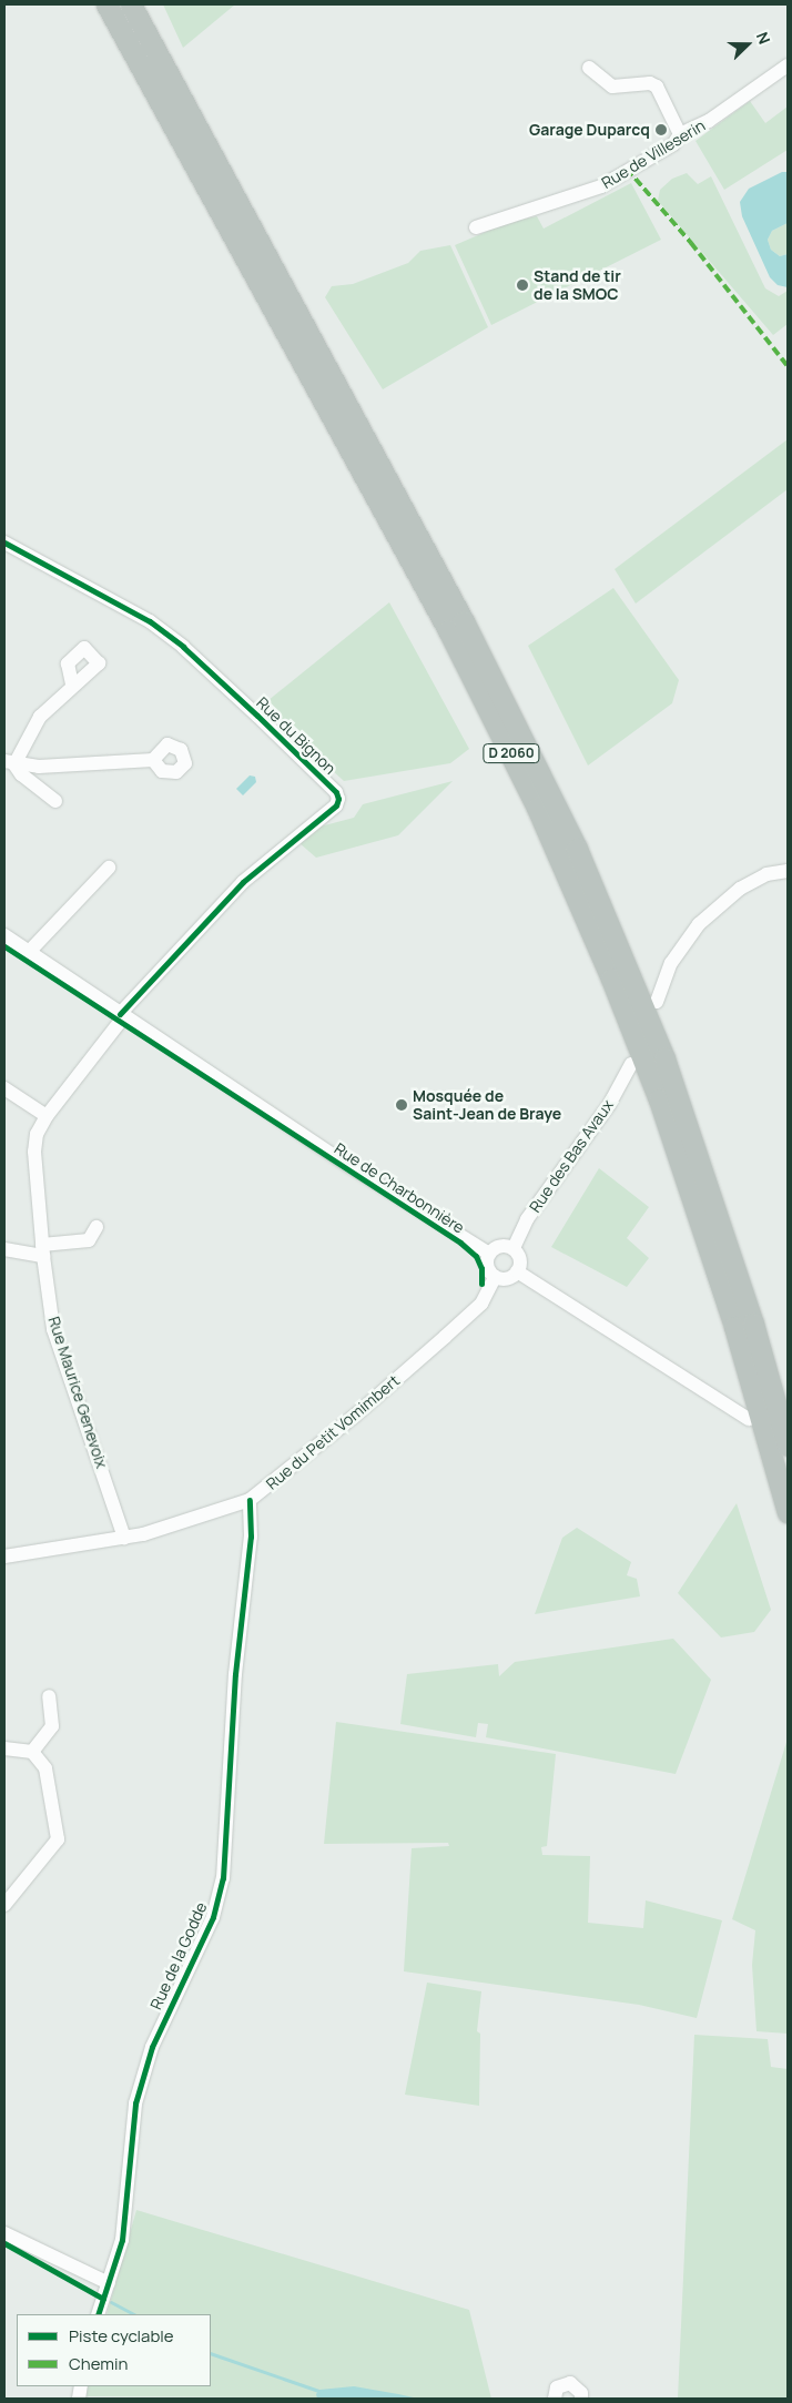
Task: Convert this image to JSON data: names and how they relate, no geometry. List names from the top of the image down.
{
  "streets": {
    "highway": ["D 2060"],
    "street": [
      "Rue de Villeserin",
      "Rue du Bignon",
      "Rue des Bas Avaux",
      "Rue de Charbonnière",
      "Rue Maurice Genevoix",
      "Rue du Petit Vomimbert",
      "Rue de la Godde"
    ]
  },
  "crossings": [
    ["Rue du Bignon", "Rue de Charbonnière"],
    ["Rue du Bignon", "Rue Maurice Genevoix"],
    ["Rue des Bas Avaux", "Rue de Charbonnière"],
    ["Rue des Bas Avaux", "Rue du Petit Vomimbert"],
    ["Rue de Charbonnière", "Rue Maurice Genevoix"],
    ["Rue de Charbonnière", "Rue du Petit Vomimbert"],
    ["Rue Maurice Genevoix", "Rue du Petit Vomimbert"],
    ["Rue du Petit Vomimbert", "Rue de la Godde"]
  ],
  "places": ["Garage Duparcq", "Stand de tir de la SMOC", "Mosquée de Saint-Jean de Braye"],
  "legend": ["Piste cyclable", "Chemin"],
  "north": "right"
}
